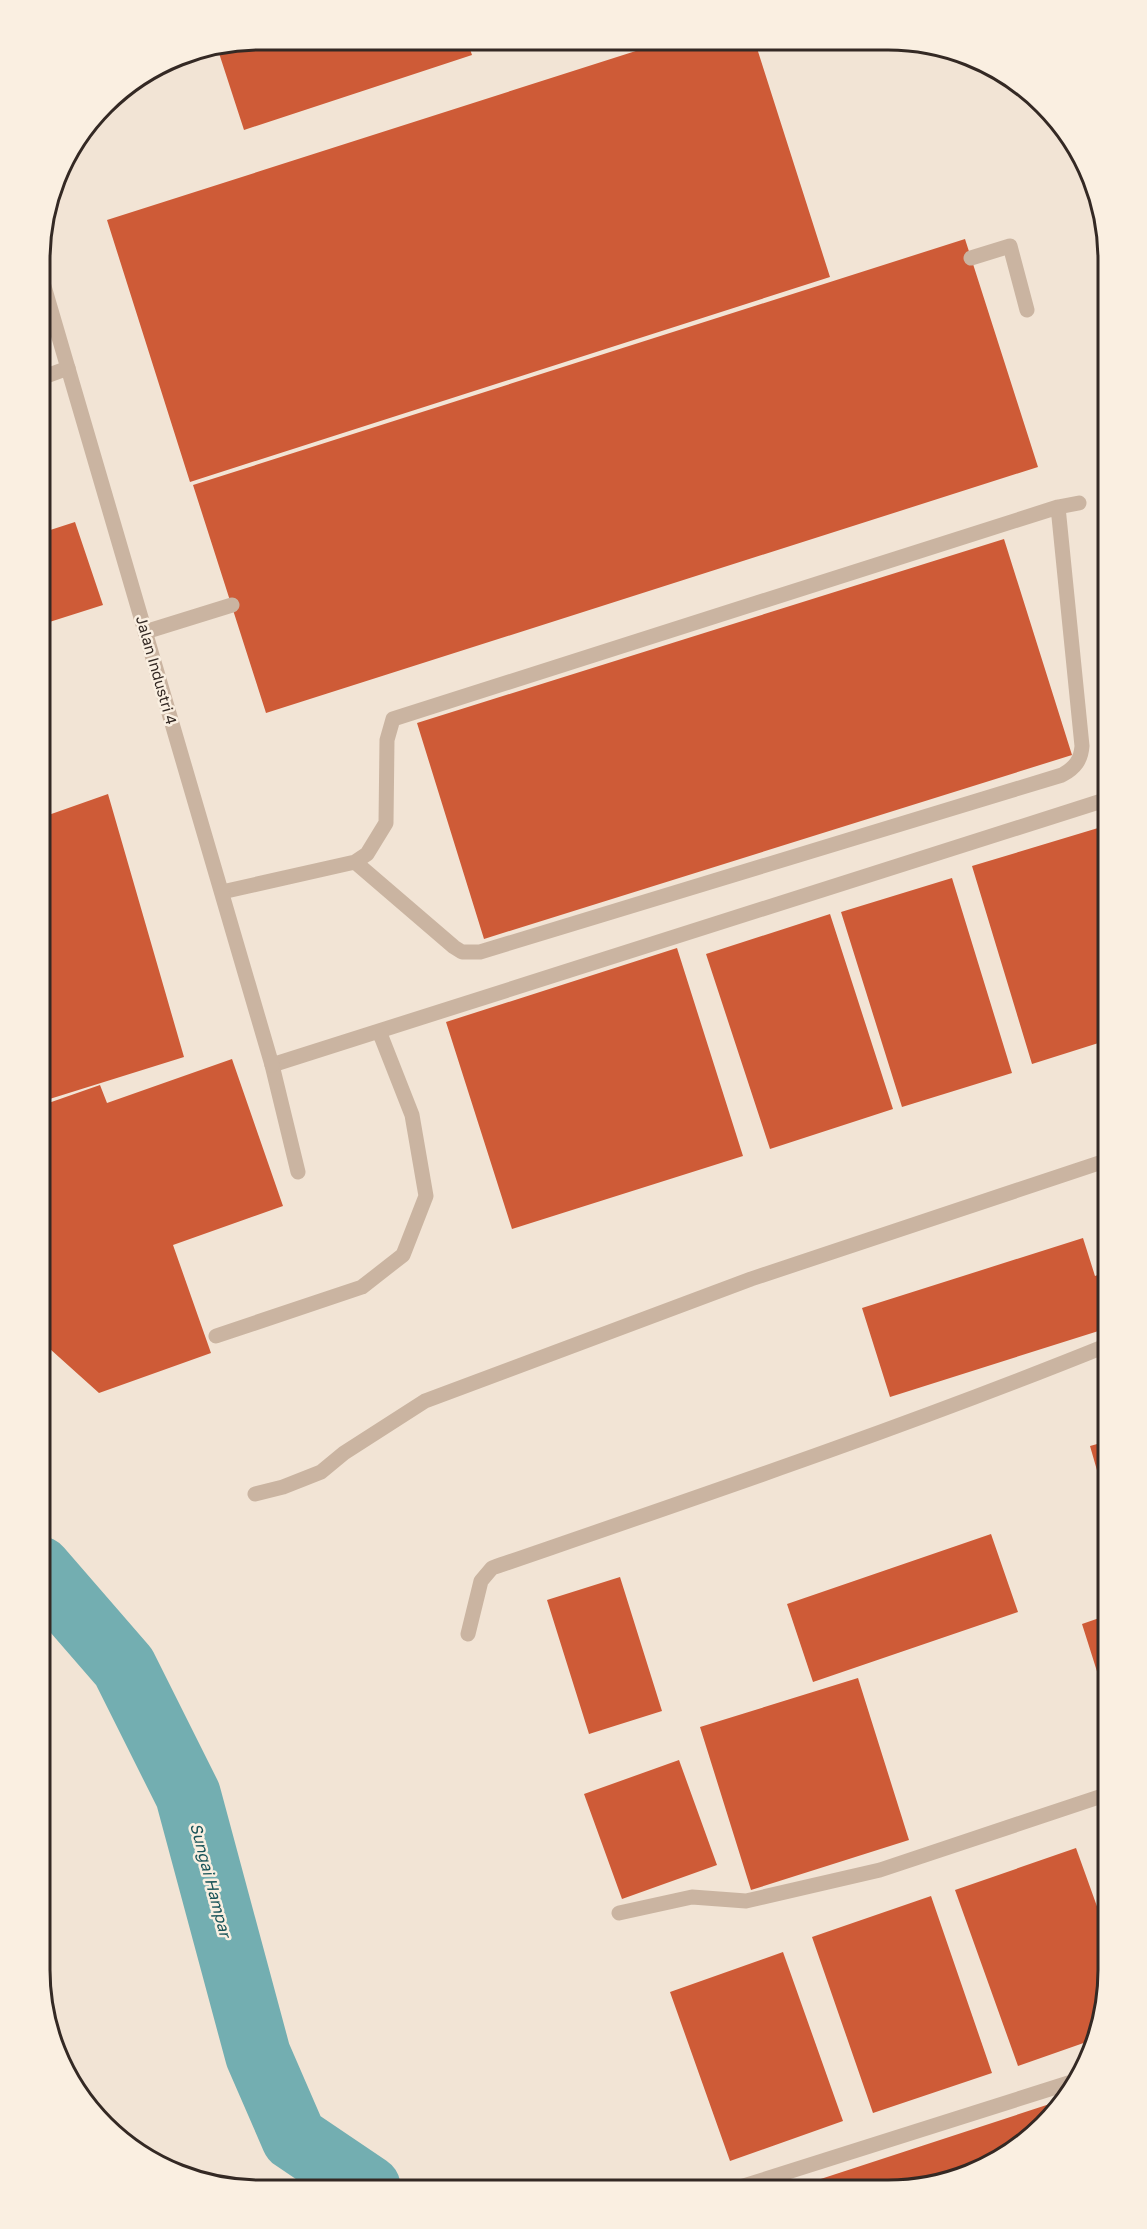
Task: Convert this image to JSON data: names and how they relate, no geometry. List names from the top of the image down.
{
  "streets": {
    "street": ["Jalan Industri 4"]
  },
  "water": ["Sungai Hampar"]
}
